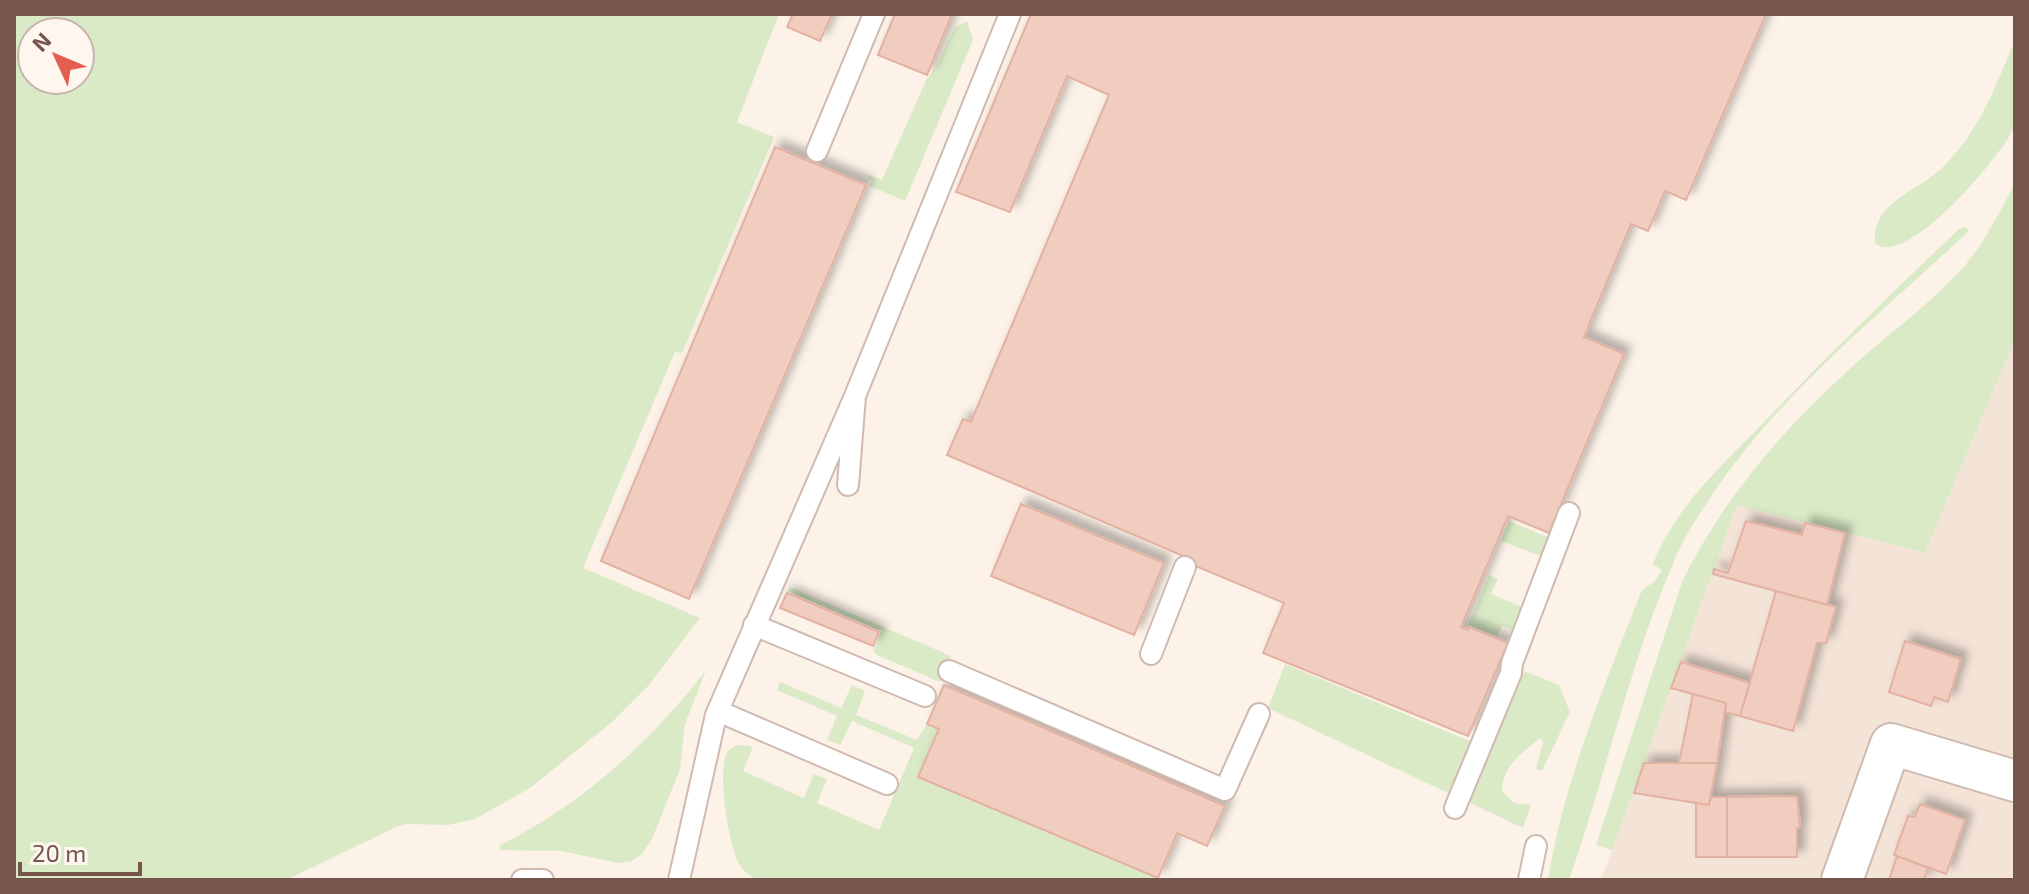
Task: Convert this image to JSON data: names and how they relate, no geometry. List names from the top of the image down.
{
  "scale_bar": "20 m",
  "north": "top left"
}
